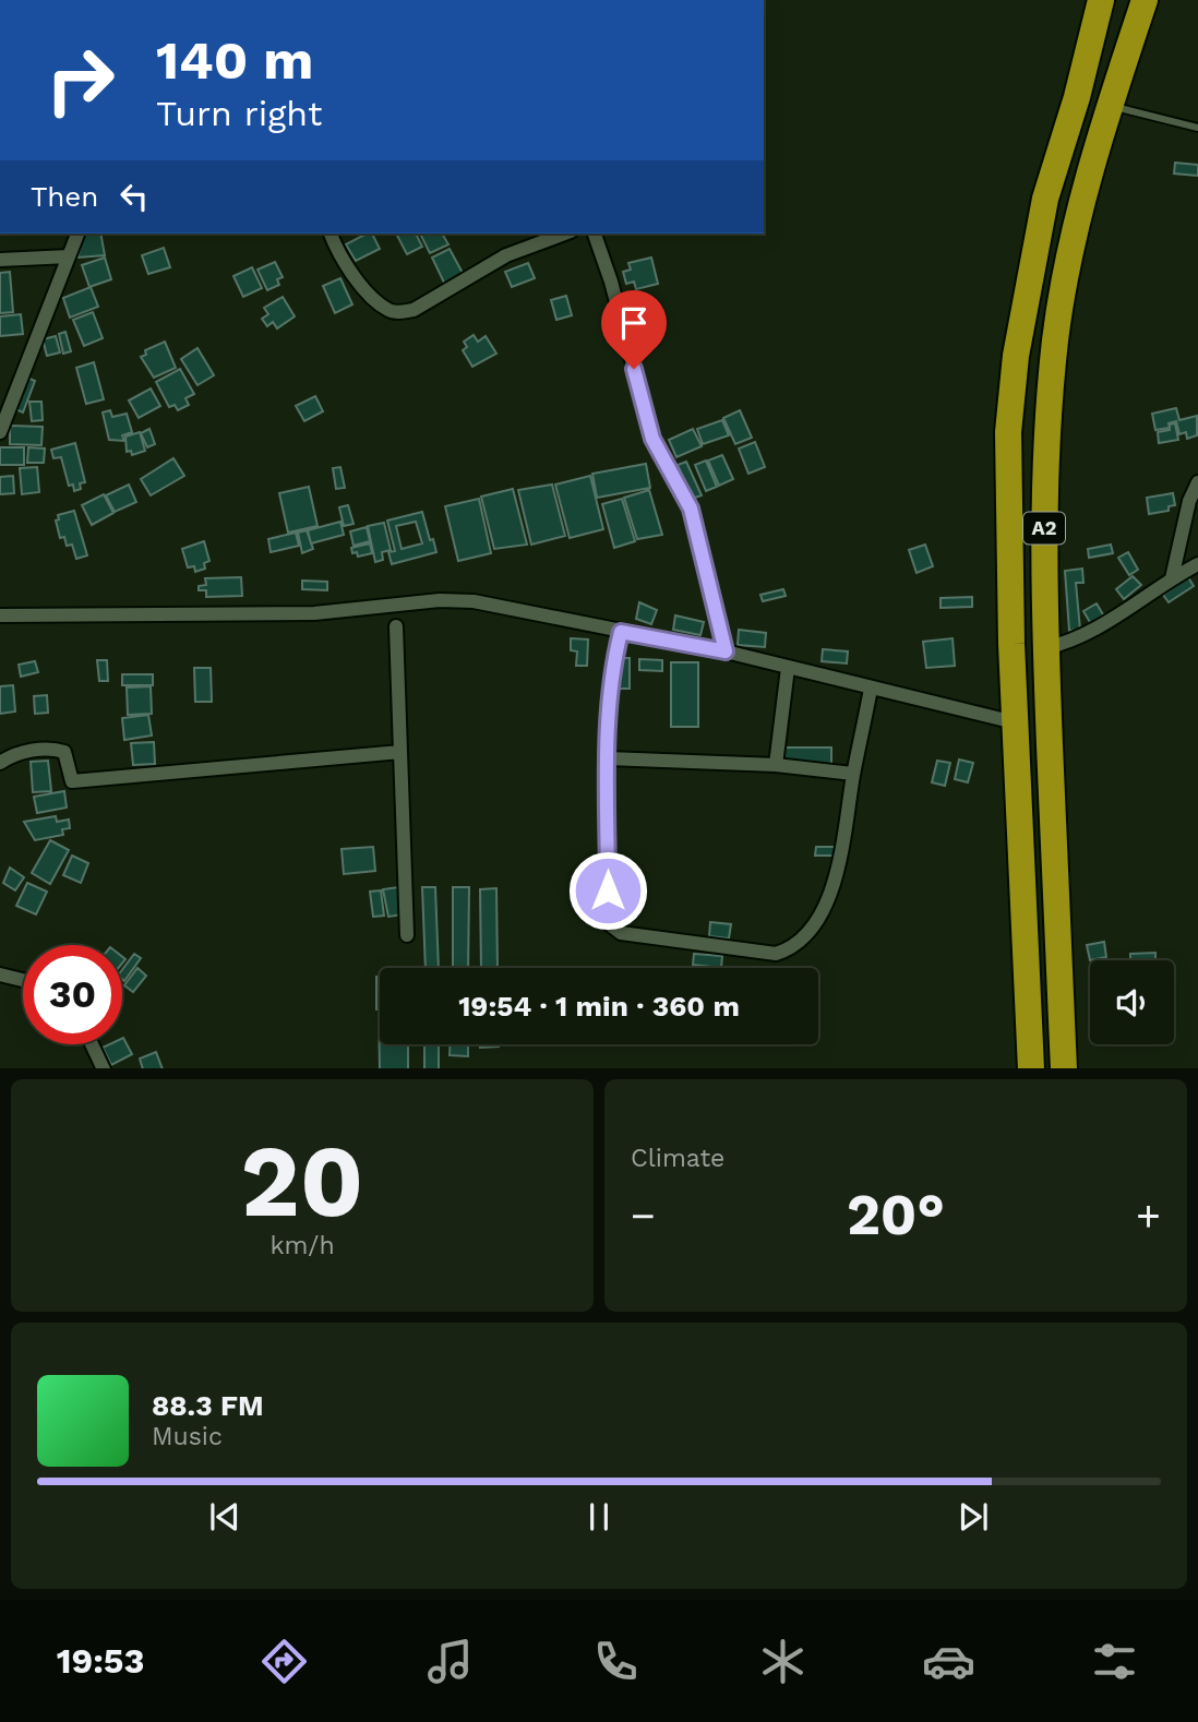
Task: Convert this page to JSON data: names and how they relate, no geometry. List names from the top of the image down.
{
  "streets": {
    "highway": ["A2"]
  },
  "page": {
    "turn": ["140 m", "Turn right"],
    "then": "Then",
    "limit": "30",
    "trip": "19:54 · 1 min · 360 m",
    "tile": [
      ["20", "km/h"],
      "Climate"
    ],
    "heat": ["−", "20°", "+"],
    "song": ["88.3 FM", "Music"],
    "tabs": "19:53"
  }
}
